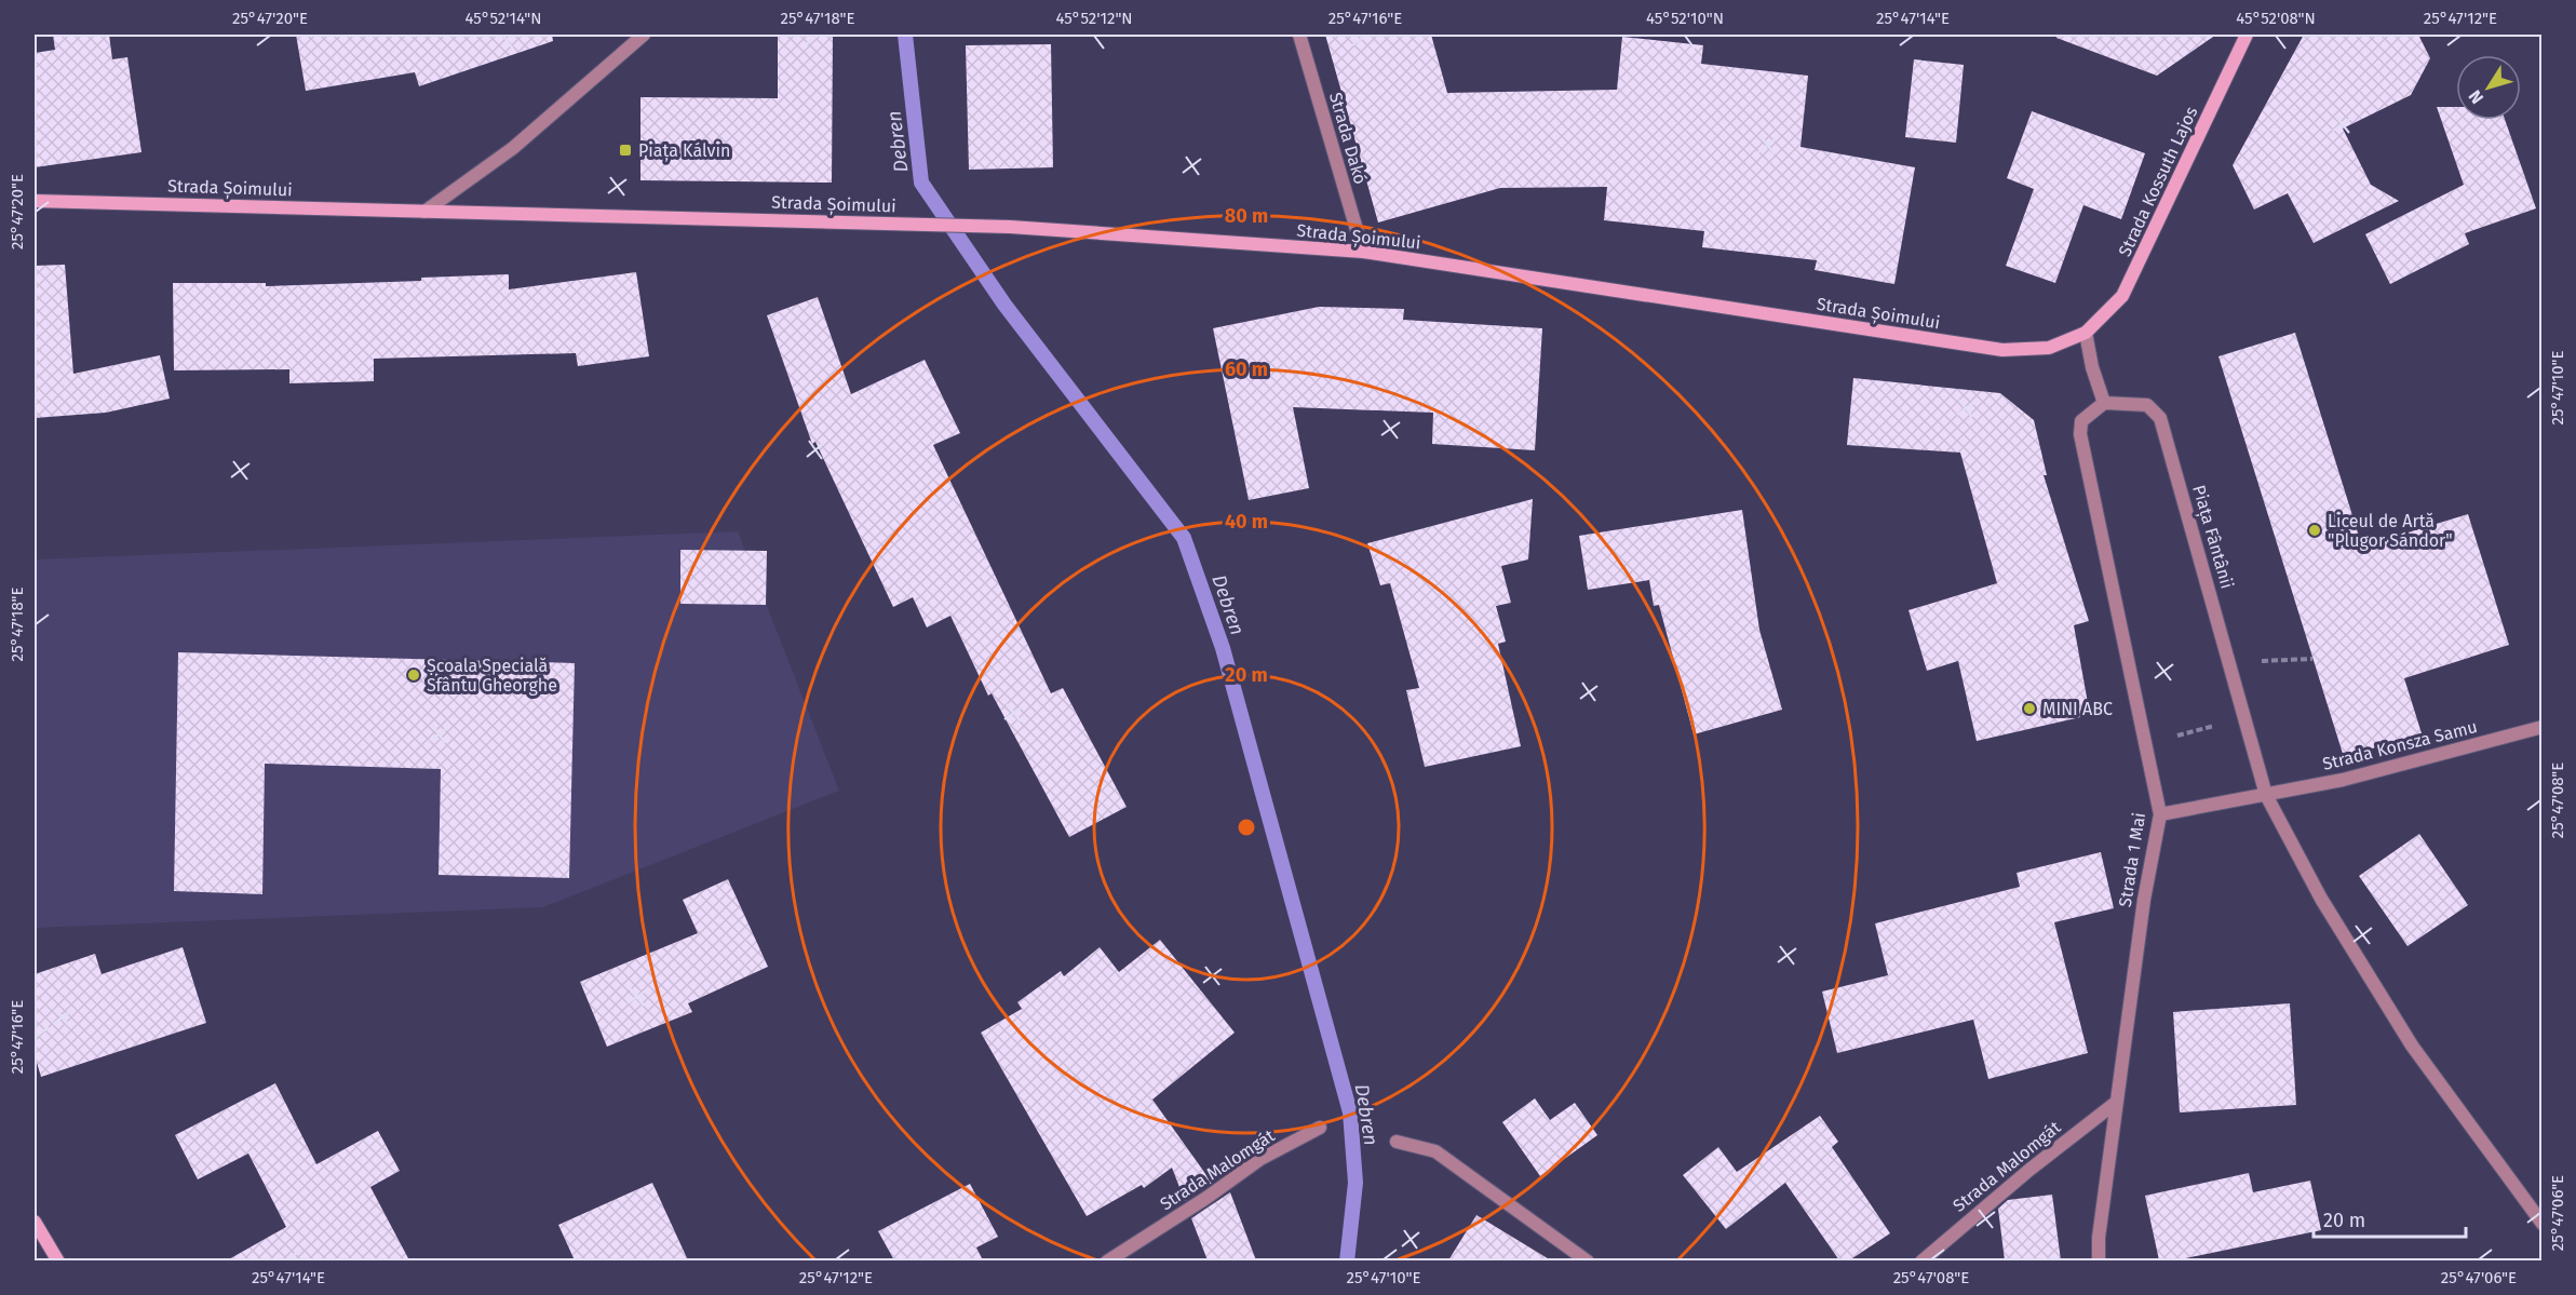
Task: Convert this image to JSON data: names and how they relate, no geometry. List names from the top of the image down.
{
  "streets": {
    "main road": ["Strada Kossuth Lajos", "Strada Șoimului"],
    "street": [
      "Strada Dakó",
      "Piața Fântânii",
      "Strada Konsza Samu",
      "Strada 1 Mai",
      "Strada Malomgát"
    ]
  },
  "crossings": [
    ["Strada Dakó", "Strada Șoimului"],
    ["Strada Kossuth Lajos", "Strada Șoimului"],
    ["Piața Fântânii", "Strada Konsza Samu"],
    ["Piața Fântânii", "Strada 1 Mai"],
    ["Strada Konsza Samu", "Strada 1 Mai"],
    ["Strada 1 Mai", "Strada Malomgát"]
  ],
  "water": ["Debren"],
  "places": {
    "transit": ["Piața Kálvin"],
    "other": ["Liceul de Artă \"Plugor Sándor\"", "Școala Specială Sfântu Gheorghe", "MINI ABC"]
  },
  "scale_bar": "20 m",
  "north": "bottom left",
  "coordinates": [
    "25°47'20\"E",
    "45°52'14\"N",
    "25°47'18\"E",
    "45°52'12\"N",
    "25°47'16\"E",
    "45°52'10\"N",
    "25°47'14\"E",
    "45°52'08\"N",
    "25°47'12\"E",
    "25°47'10\"E",
    "25°47'08\"E",
    "25°47'06\"E"
  ],
  "rings": [
    "80 m",
    "60 m",
    "40 m",
    "20 m"
  ]
}
